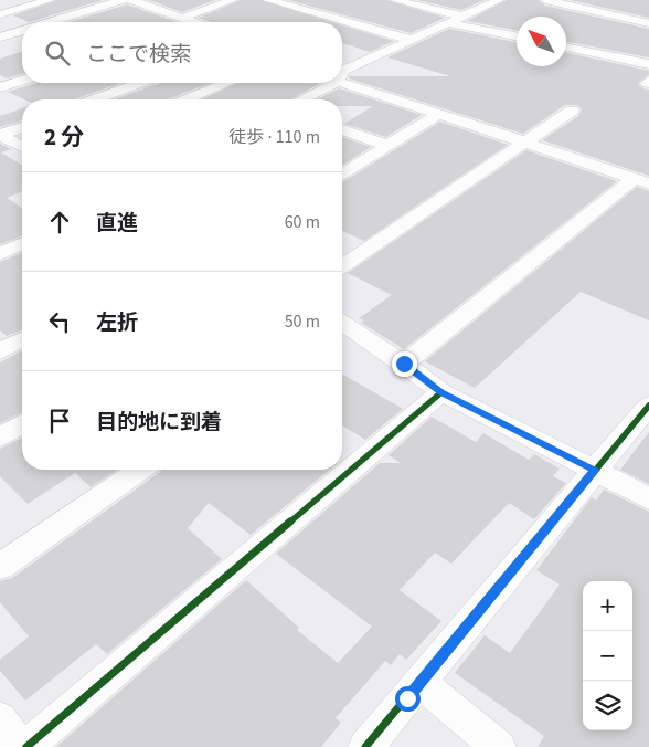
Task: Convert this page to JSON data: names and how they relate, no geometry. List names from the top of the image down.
{
  "north": "top left",
  "page": {
    "search": "ここで検索",
    "heading": ["2 分", "徒歩 · 110 m"],
    "list": [
      ["直進", "60 m"],
      ["左折", "50 m"],
      "目的地に到着"
    ],
    "map_buttons": ["+", "−"]
  }
}
